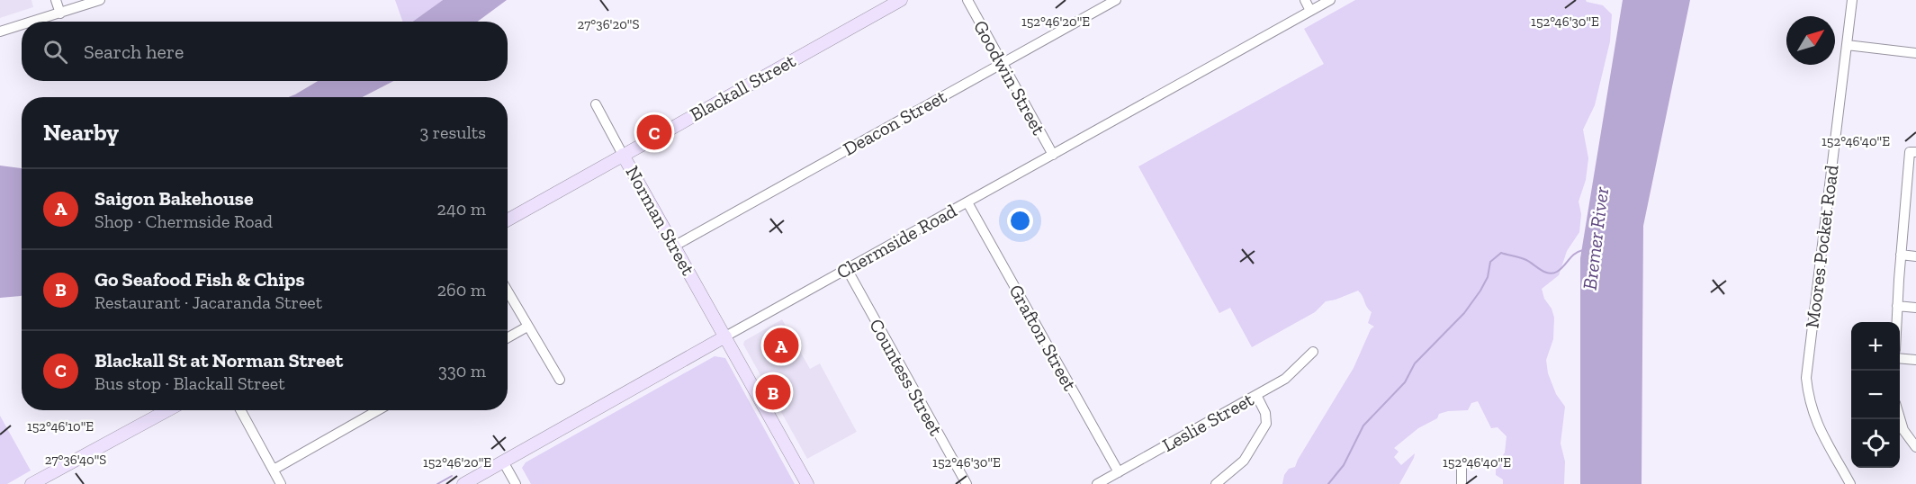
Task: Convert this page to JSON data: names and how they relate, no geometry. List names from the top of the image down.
{
  "streets": {
    "street": [
      "Goodwin Street",
      "Blackall Street",
      "Deacon Street",
      "Norman Street",
      "Chermside Road",
      "Moores Pocket Road",
      "Grafton Street",
      "Countess Street",
      "Leslie Street"
    ]
  },
  "crossings": [
    ["Goodwin Street", "Deacon Street"],
    ["Goodwin Street", "Chermside Road"],
    ["Blackall Street", "Norman Street"],
    ["Deacon Street", "Norman Street"],
    ["Norman Street", "Chermside Road"],
    ["Chermside Road", "Grafton Street"],
    ["Chermside Road", "Countess Street"],
    ["Grafton Street", "Leslie Street"]
  ],
  "water": ["Bremer River"],
  "north": "top right",
  "page": {
    "search": "Search here",
    "heading": ["Nearby", "3 results"],
    "pins": ["C", "A", "B"],
    "list": [
      {
        "mark": "A",
        "name": "Saigon Bakehouse",
        "note": "Shop · Chermside Road",
        "value": "240 m"
      },
      {
        "mark": "B",
        "name": "Go Seafood Fish & Chips",
        "note": "Restaurant · Jacaranda Street",
        "value": "260 m"
      },
      {
        "mark": "C",
        "name": "Blackall St at Norman Street",
        "note": "Bus stop · Blackall Street",
        "value": "330 m"
      }
    ],
    "map_buttons": ["+", "−"]
  },
  "coordinates": [
    "152°46'20\"E",
    "152°46'30\"E",
    "27°36'20\"S",
    "152°46'40\"E",
    "152°46'10\"E",
    "27°36'40\"S"
  ]
}
